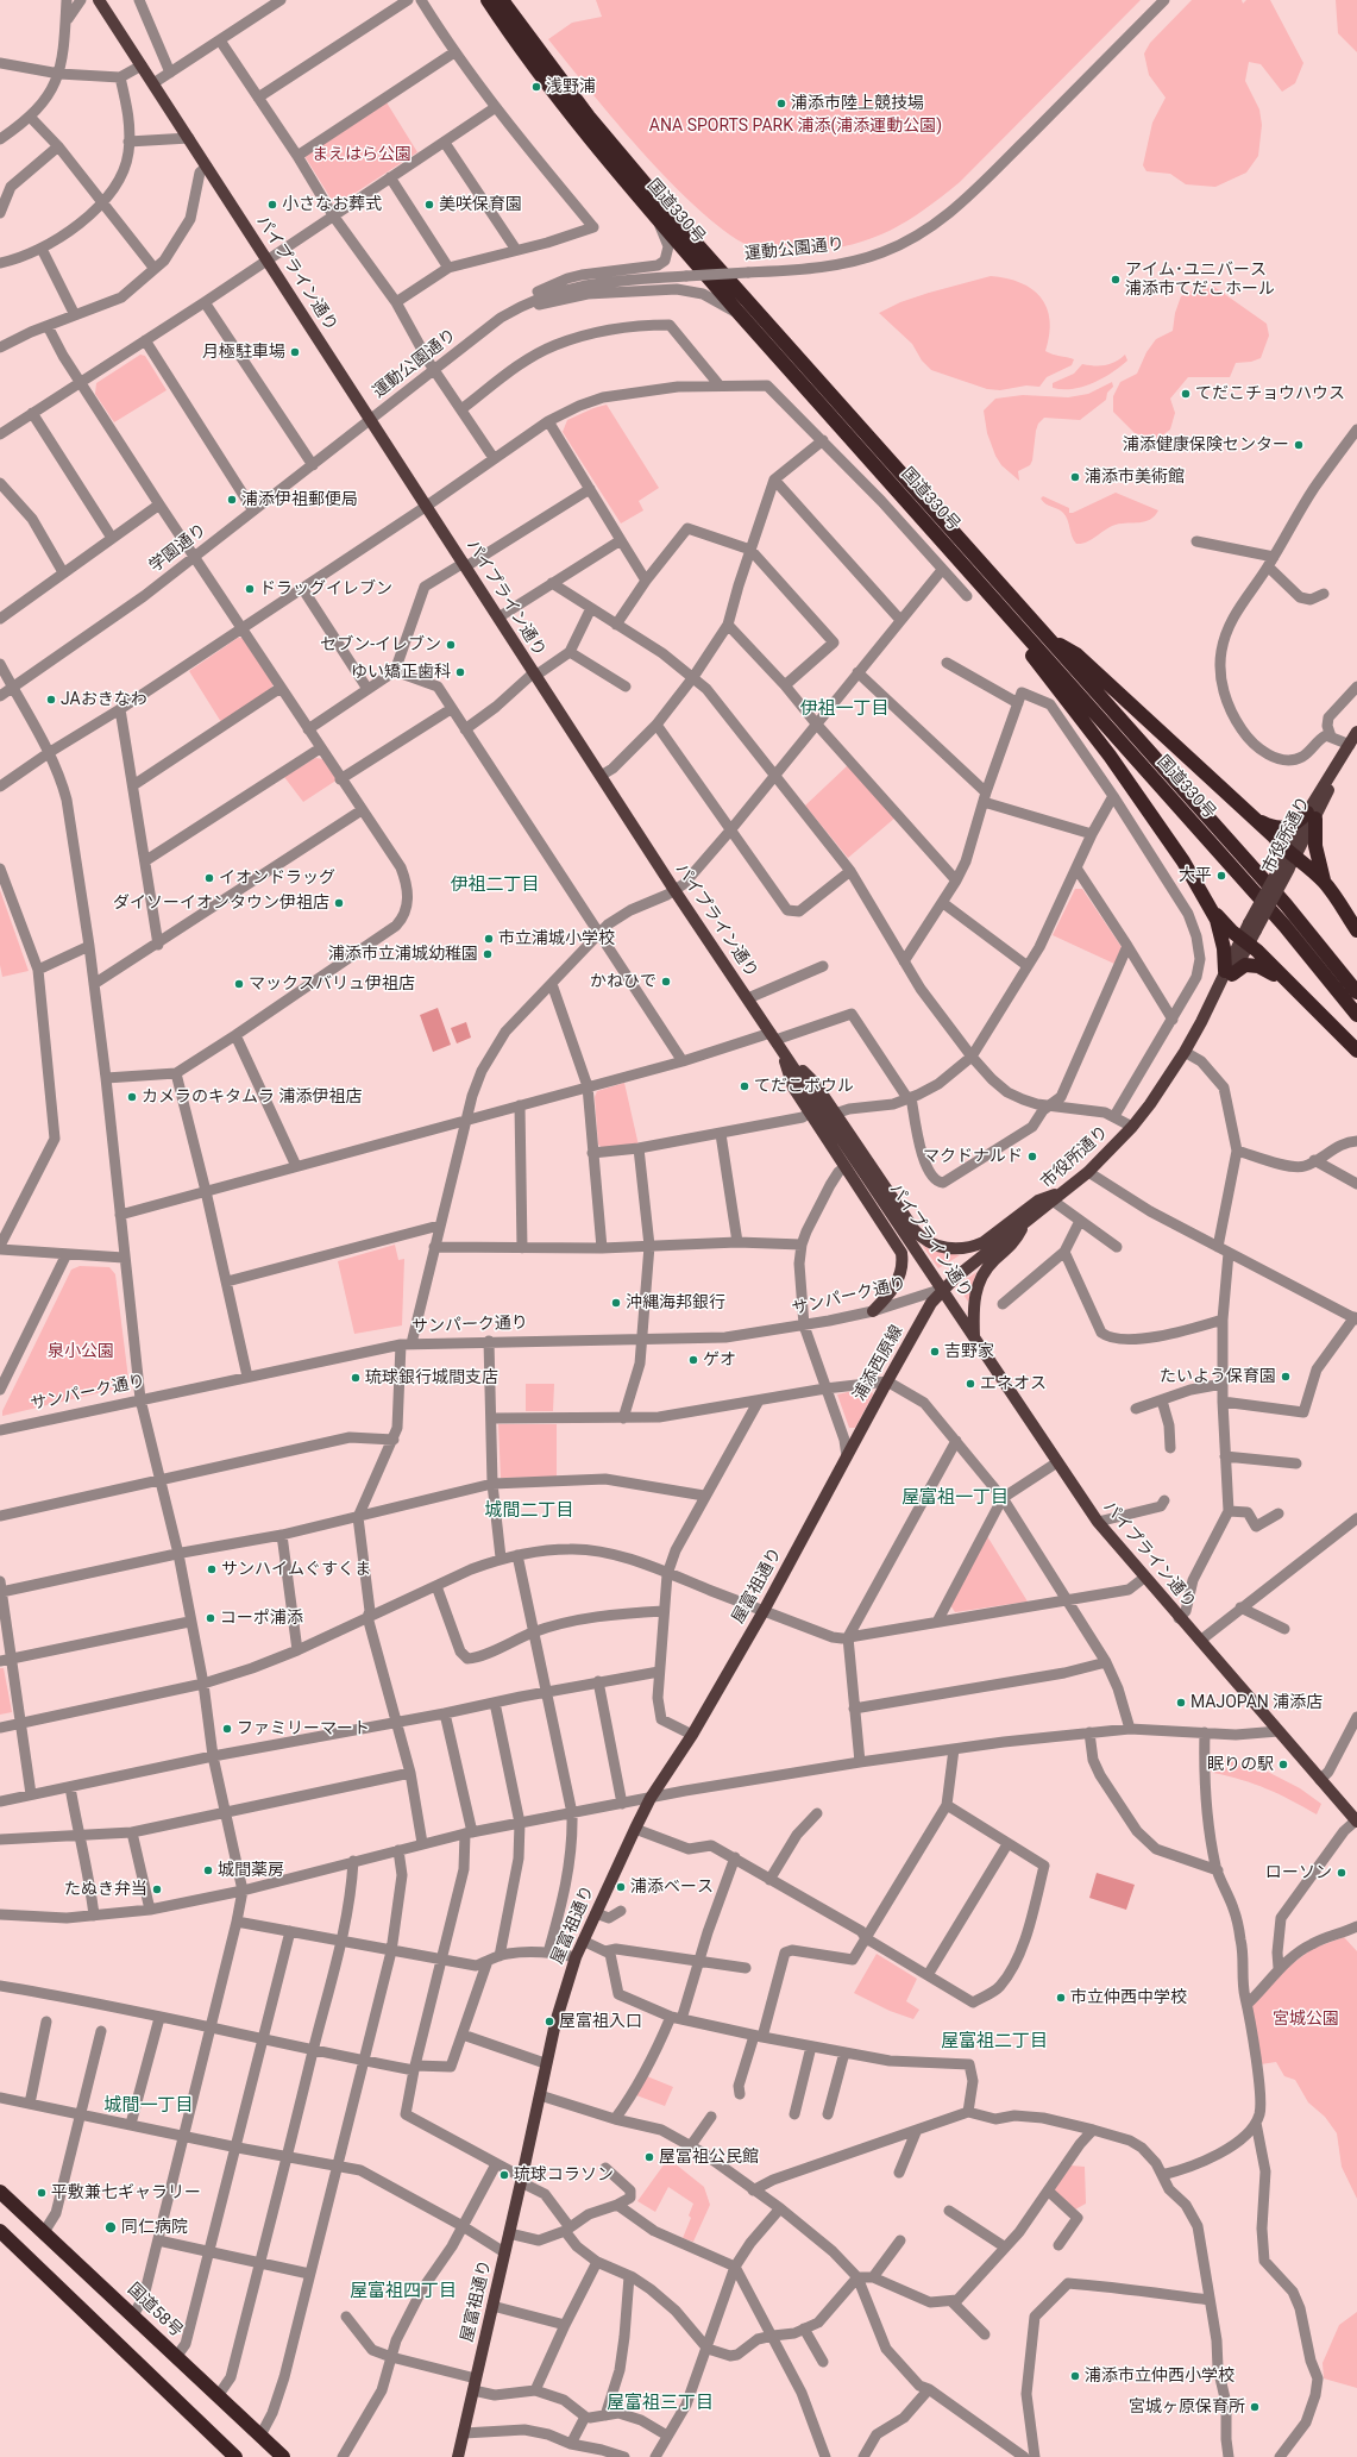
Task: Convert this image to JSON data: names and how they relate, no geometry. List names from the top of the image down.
{
  "streets": {
    "highway": ["国道330号", "国道58号"],
    "main road": [
      "パイプライン通り",
      "市役所通り",
      "浦添西原線",
      "屋富祖通り"
    ],
    "street": ["運動公園通り", "学園通り", "サンパーク通り"]
  },
  "crossings": [
    ["運動公園通り", "パイプライン通り"],
    ["運動公園通り", "学園通り"],
    ["パイプライン通り", "学園通り"],
    ["パイプライン通り", "市役所通り"],
    ["パイプライン通り", "サンパーク通り"],
    ["パイプライン通り", "浦添西原線"],
    ["市役所通り", "サンパーク通り"],
    ["市役所通り", "浦添西原線"],
    ["サンパーク通り", "浦添西原線"],
    ["浦添西原線", "屋富祖通り"]
  ],
  "districts": [
    "伊祖一丁目",
    "伊祖二丁目",
    "屋富祖一丁目",
    "城間二丁目",
    "屋富祖二丁目",
    "城間一丁目",
    "屋富祖四丁目",
    "屋富祖三丁目"
  ],
  "parks": [
    "ANA SPORTS PARK 浦添(浦添運動公園)",
    "まえはら公園",
    "泉小公園",
    "宮城公園"
  ],
  "places": [
    "浅野浦",
    "浦添市陸上競技場",
    "小さなお葬式",
    "美咲保育園",
    "アイム･ユニバース 浦添市てだこホール",
    "月極駐車場",
    "てだこチョウハウス",
    "浦添健康保険センター",
    "浦添市美術館",
    "浦添伊祖郵便局",
    "ドラッグイレブン",
    "セブン-イレブン",
    "ゆい矯正歯科",
    "JAおきなわ",
    "大平",
    "イオンドラッグ",
    "ダイソーイオンタウン伊祖店",
    "市立浦城小学校",
    "浦添市立浦城幼稚園",
    "かねひで",
    "マックスバリュ伊祖店",
    "てだこボウル",
    "カメラのキタムラ 浦添伊祖店",
    "マクドナルド",
    "沖縄海邦銀行",
    "吉野家",
    "ゲオ",
    "たいよう保育園",
    "琉球銀行城間支店",
    "エネオス",
    "サンハイムぐすくま",
    "コーポ浦添",
    "MAJOPAN 浦添店",
    "ファミリーマート",
    "眠りの駅",
    "城間薬房",
    "ローソン",
    "浦添ベース",
    "たぬき弁当",
    "市立仲西中学校",
    "屋富祖入口",
    "屋冨祖公民館",
    "琉球コラソン",
    "平敷兼七ギャラリー",
    "同仁病院",
    "浦添市立仲西小学校",
    "宮城ヶ原保育所"
  ]
}
